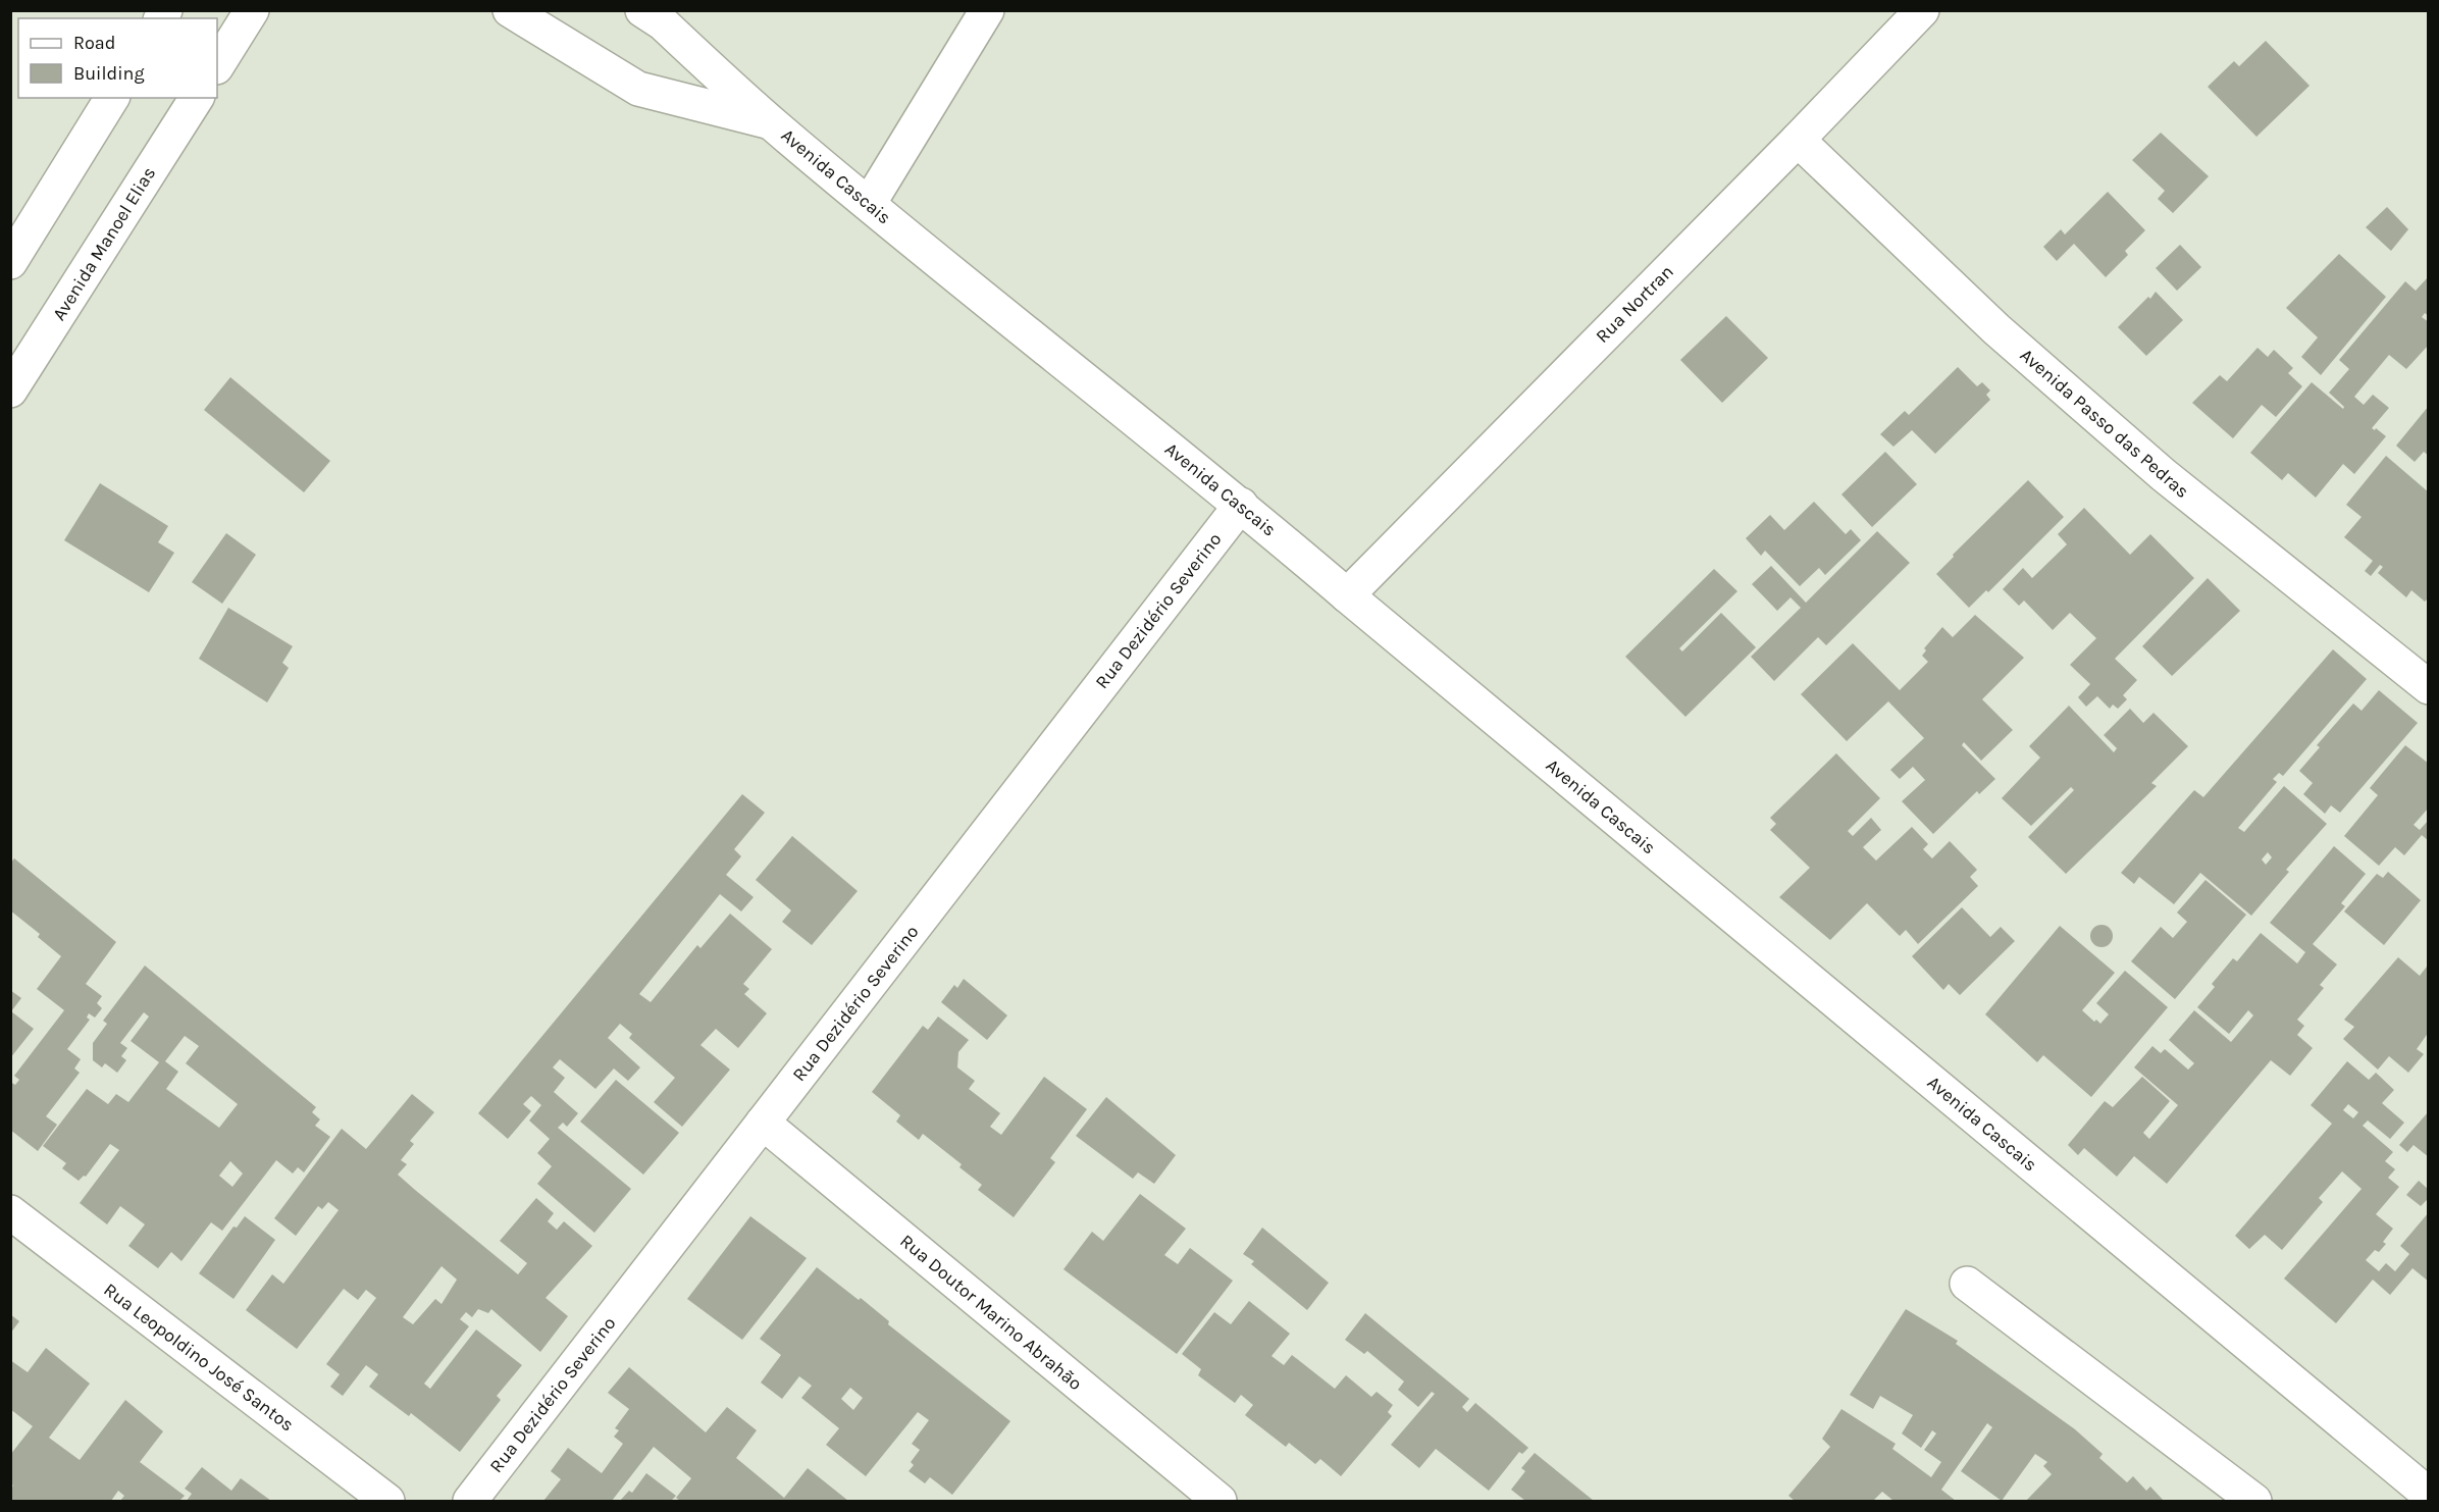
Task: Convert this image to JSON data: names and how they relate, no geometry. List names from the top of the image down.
{
  "streets": {
    "street": [
      "Avenida Cascais",
      "Avenida Manoel Elias",
      "Rua Nortran",
      "Avenida Passo das Pedras",
      "Rua Dezidério Severino",
      "Rua Doutor Marino Abrahão",
      "Rua Leopoldino José Santos"
    ]
  },
  "crossings": [
    ["Avenida Cascais", "Rua Nortran"],
    ["Avenida Cascais", "Rua Dezidério Severino"],
    ["Rua Nortran", "Avenida Passo das Pedras"],
    ["Rua Dezidério Severino", "Rua Doutor Marino Abrahão"]
  ],
  "legend": ["Road", "Building"]
}
